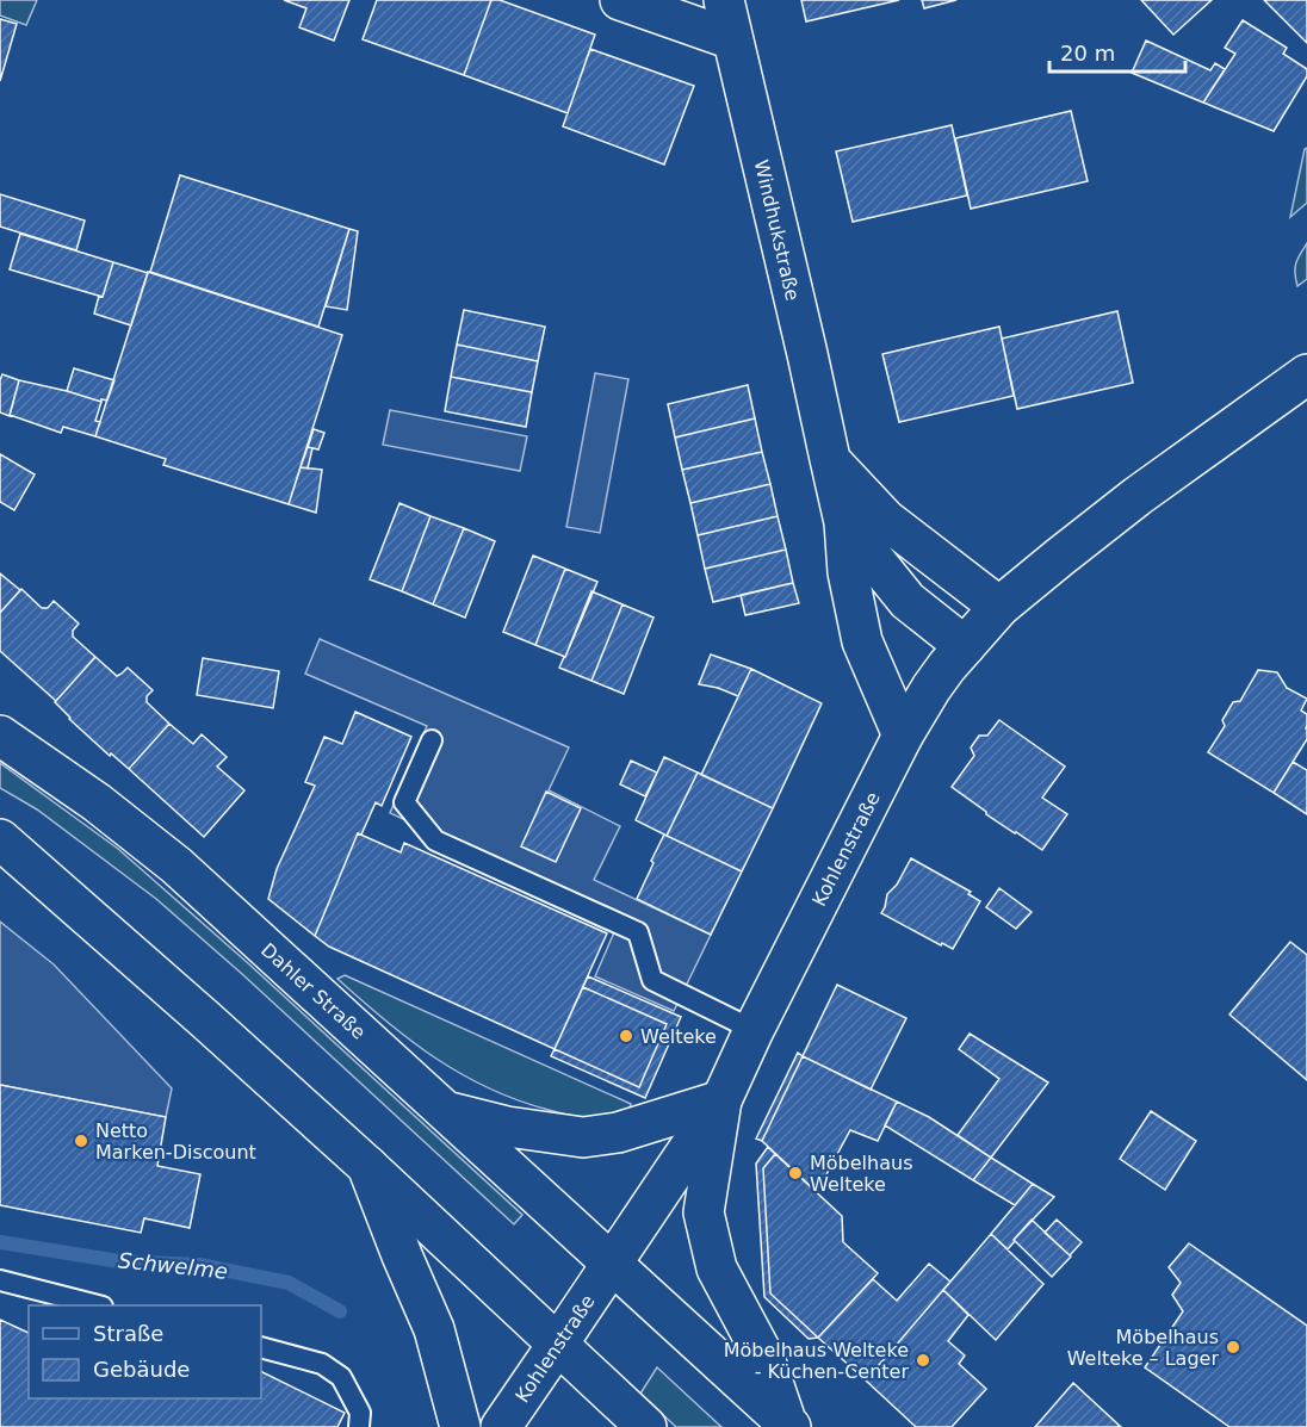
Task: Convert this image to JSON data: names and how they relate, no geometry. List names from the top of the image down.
{
  "streets": {
    "main road": ["Windhukstraße", "Kohlenstraße", "Dahler Straße"]
  },
  "crossings": [
    ["Windhukstraße", "Kohlenstraße"],
    ["Kohlenstraße", "Dahler Straße"]
  ],
  "water": ["Schwelme"],
  "places": [
    "Welteke",
    "Netto Marken-Discount",
    "Möbelhaus Welteke",
    "Möbelhaus Welteke – Lager",
    "Möbelhaus Welteke - Küchen-Center"
  ],
  "legend": ["Straße", "Gebäude"],
  "scale_bar": "20 m"
}
